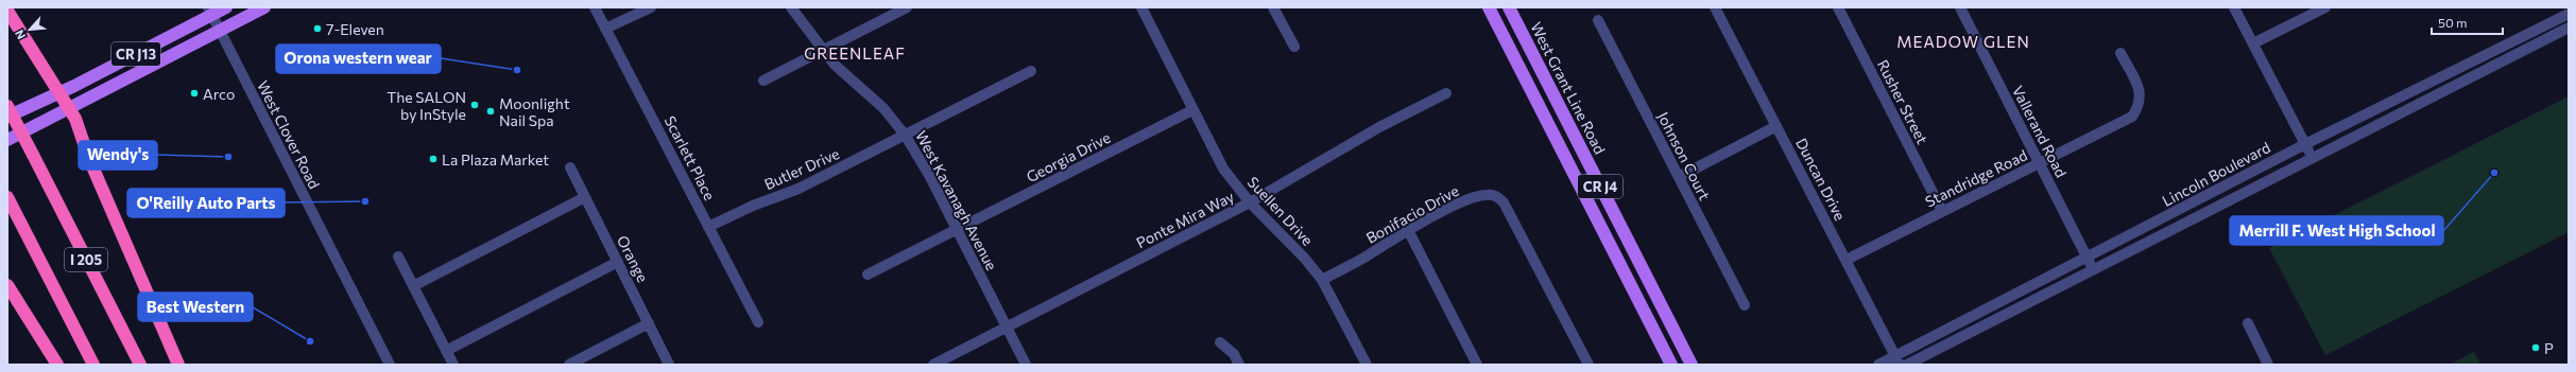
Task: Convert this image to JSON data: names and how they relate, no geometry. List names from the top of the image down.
{
  "streets": {
    "highway": ["I 205"],
    "main road": ["CR J13", "West Grant Line Road", "CR J4"],
    "street": [
      "Rusher Street",
      "Vallerand Road",
      "West Clover Road",
      "Johnson Court",
      "Georgia Drive",
      "Scarlett Place",
      "Butler Drive",
      "Lincoln Boulevard",
      "Standridge Road",
      "Duncan Drive",
      "West Kavanagh Avenue",
      "Suellen Drive",
      "Bonifacio Drive",
      "Ponte Mira Way",
      "Orange"
    ]
  },
  "crossings": [
    ["CR J13", "West Clover Road"],
    ["Rusher Street", "Standridge Road"],
    ["Vallerand Road", "Lincoln Boulevard"],
    ["Vallerand Road", "Standridge Road"],
    ["Georgia Drive", "West Kavanagh Avenue"],
    ["Georgia Drive", "Suellen Drive"],
    ["Scarlett Place", "Butler Drive"],
    ["Butler Drive", "West Kavanagh Avenue"],
    ["Lincoln Boulevard", "Duncan Drive"],
    ["Standridge Road", "Duncan Drive"],
    ["West Kavanagh Avenue", "Ponte Mira Way"],
    ["Suellen Drive", "Bonifacio Drive"],
    ["Suellen Drive", "Ponte Mira Way"]
  ],
  "districts": ["MEADOW GLEN", "GREENLEAF"],
  "places": [
    "7-Eleven",
    "Orona western wear",
    "Arco",
    "The SALON by InStyle",
    "Moonlight Nail Spa",
    "Wendy's",
    "La Plaza Market",
    "Merrill F. West High School",
    "O'Reilly Auto Parts",
    "Best Western",
    "P"
  ],
  "scale_bar": "50 m",
  "north": "bottom left"
}
